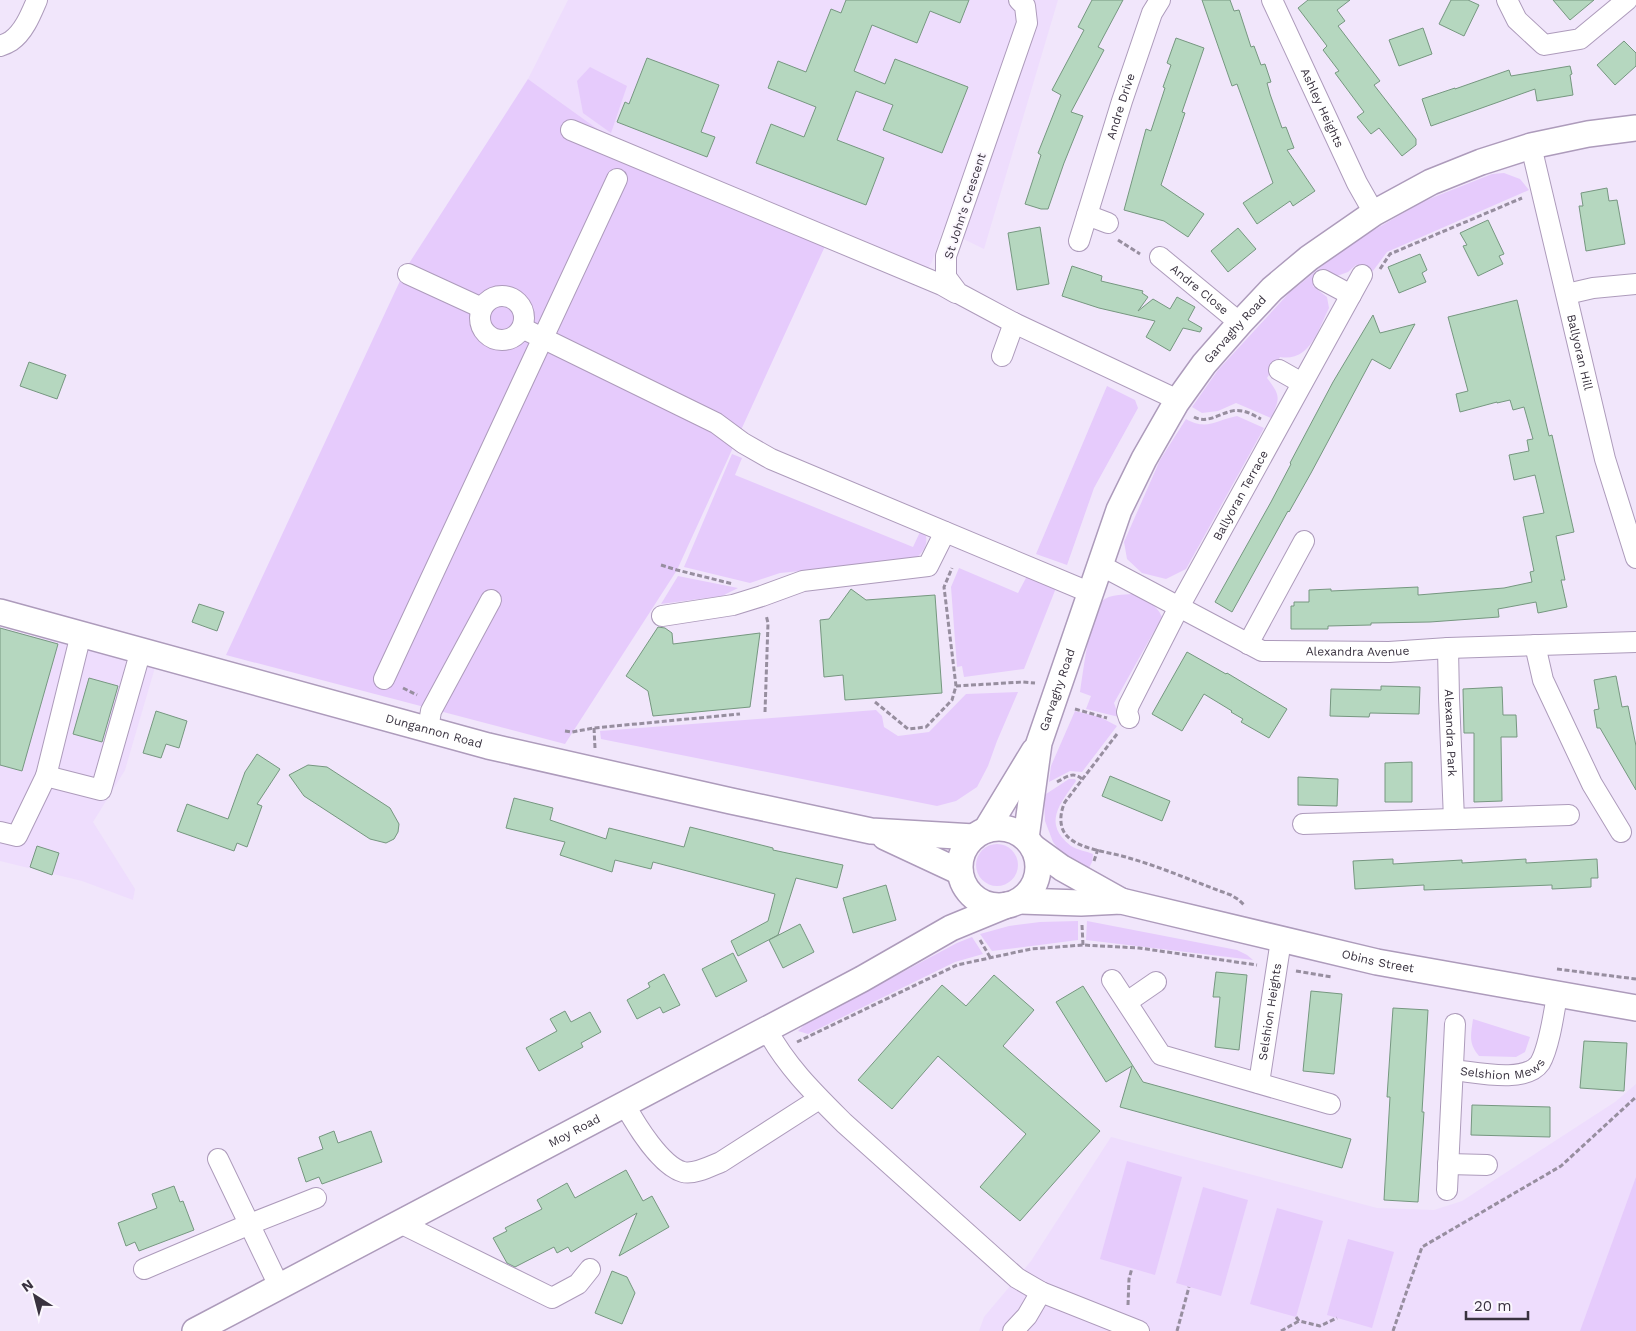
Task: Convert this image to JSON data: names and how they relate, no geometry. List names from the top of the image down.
{
  "streets": {
    "main road": [
      "Garvaghy Road",
      "Dungannon Road",
      "Obins Street",
      "Moy Road"
    ],
    "street": [
      "Andre Drive",
      "Ashley Heights",
      "St John's Crescent",
      "Andre Close",
      "Ballyoran Hill",
      "Ballyoran Terrace",
      "Alexandra Avenue",
      "Alexandra Park",
      "Selshion Heights",
      "Selshion Mews"
    ]
  },
  "crossings": [
    ["Ashley Heights", "Garvaghy Road"],
    ["Andre Close", "Garvaghy Road"],
    ["Garvaghy Road", "Ballyoran Hill"],
    ["Garvaghy Road", "Alexandra Avenue"],
    ["Garvaghy Road", "Dungannon Road"],
    ["Garvaghy Road", "Obins Street"],
    ["Garvaghy Road", "Moy Road"],
    ["Ballyoran Terrace", "Alexandra Avenue"],
    ["Alexandra Avenue", "Alexandra Park"],
    ["Dungannon Road", "Obins Street"],
    ["Dungannon Road", "Moy Road"],
    ["Obins Street", "Selshion Heights"],
    ["Obins Street", "Selshion Mews"],
    ["Obins Street", "Moy Road"]
  ],
  "scale_bar": "20 m",
  "north": "top left"
}
